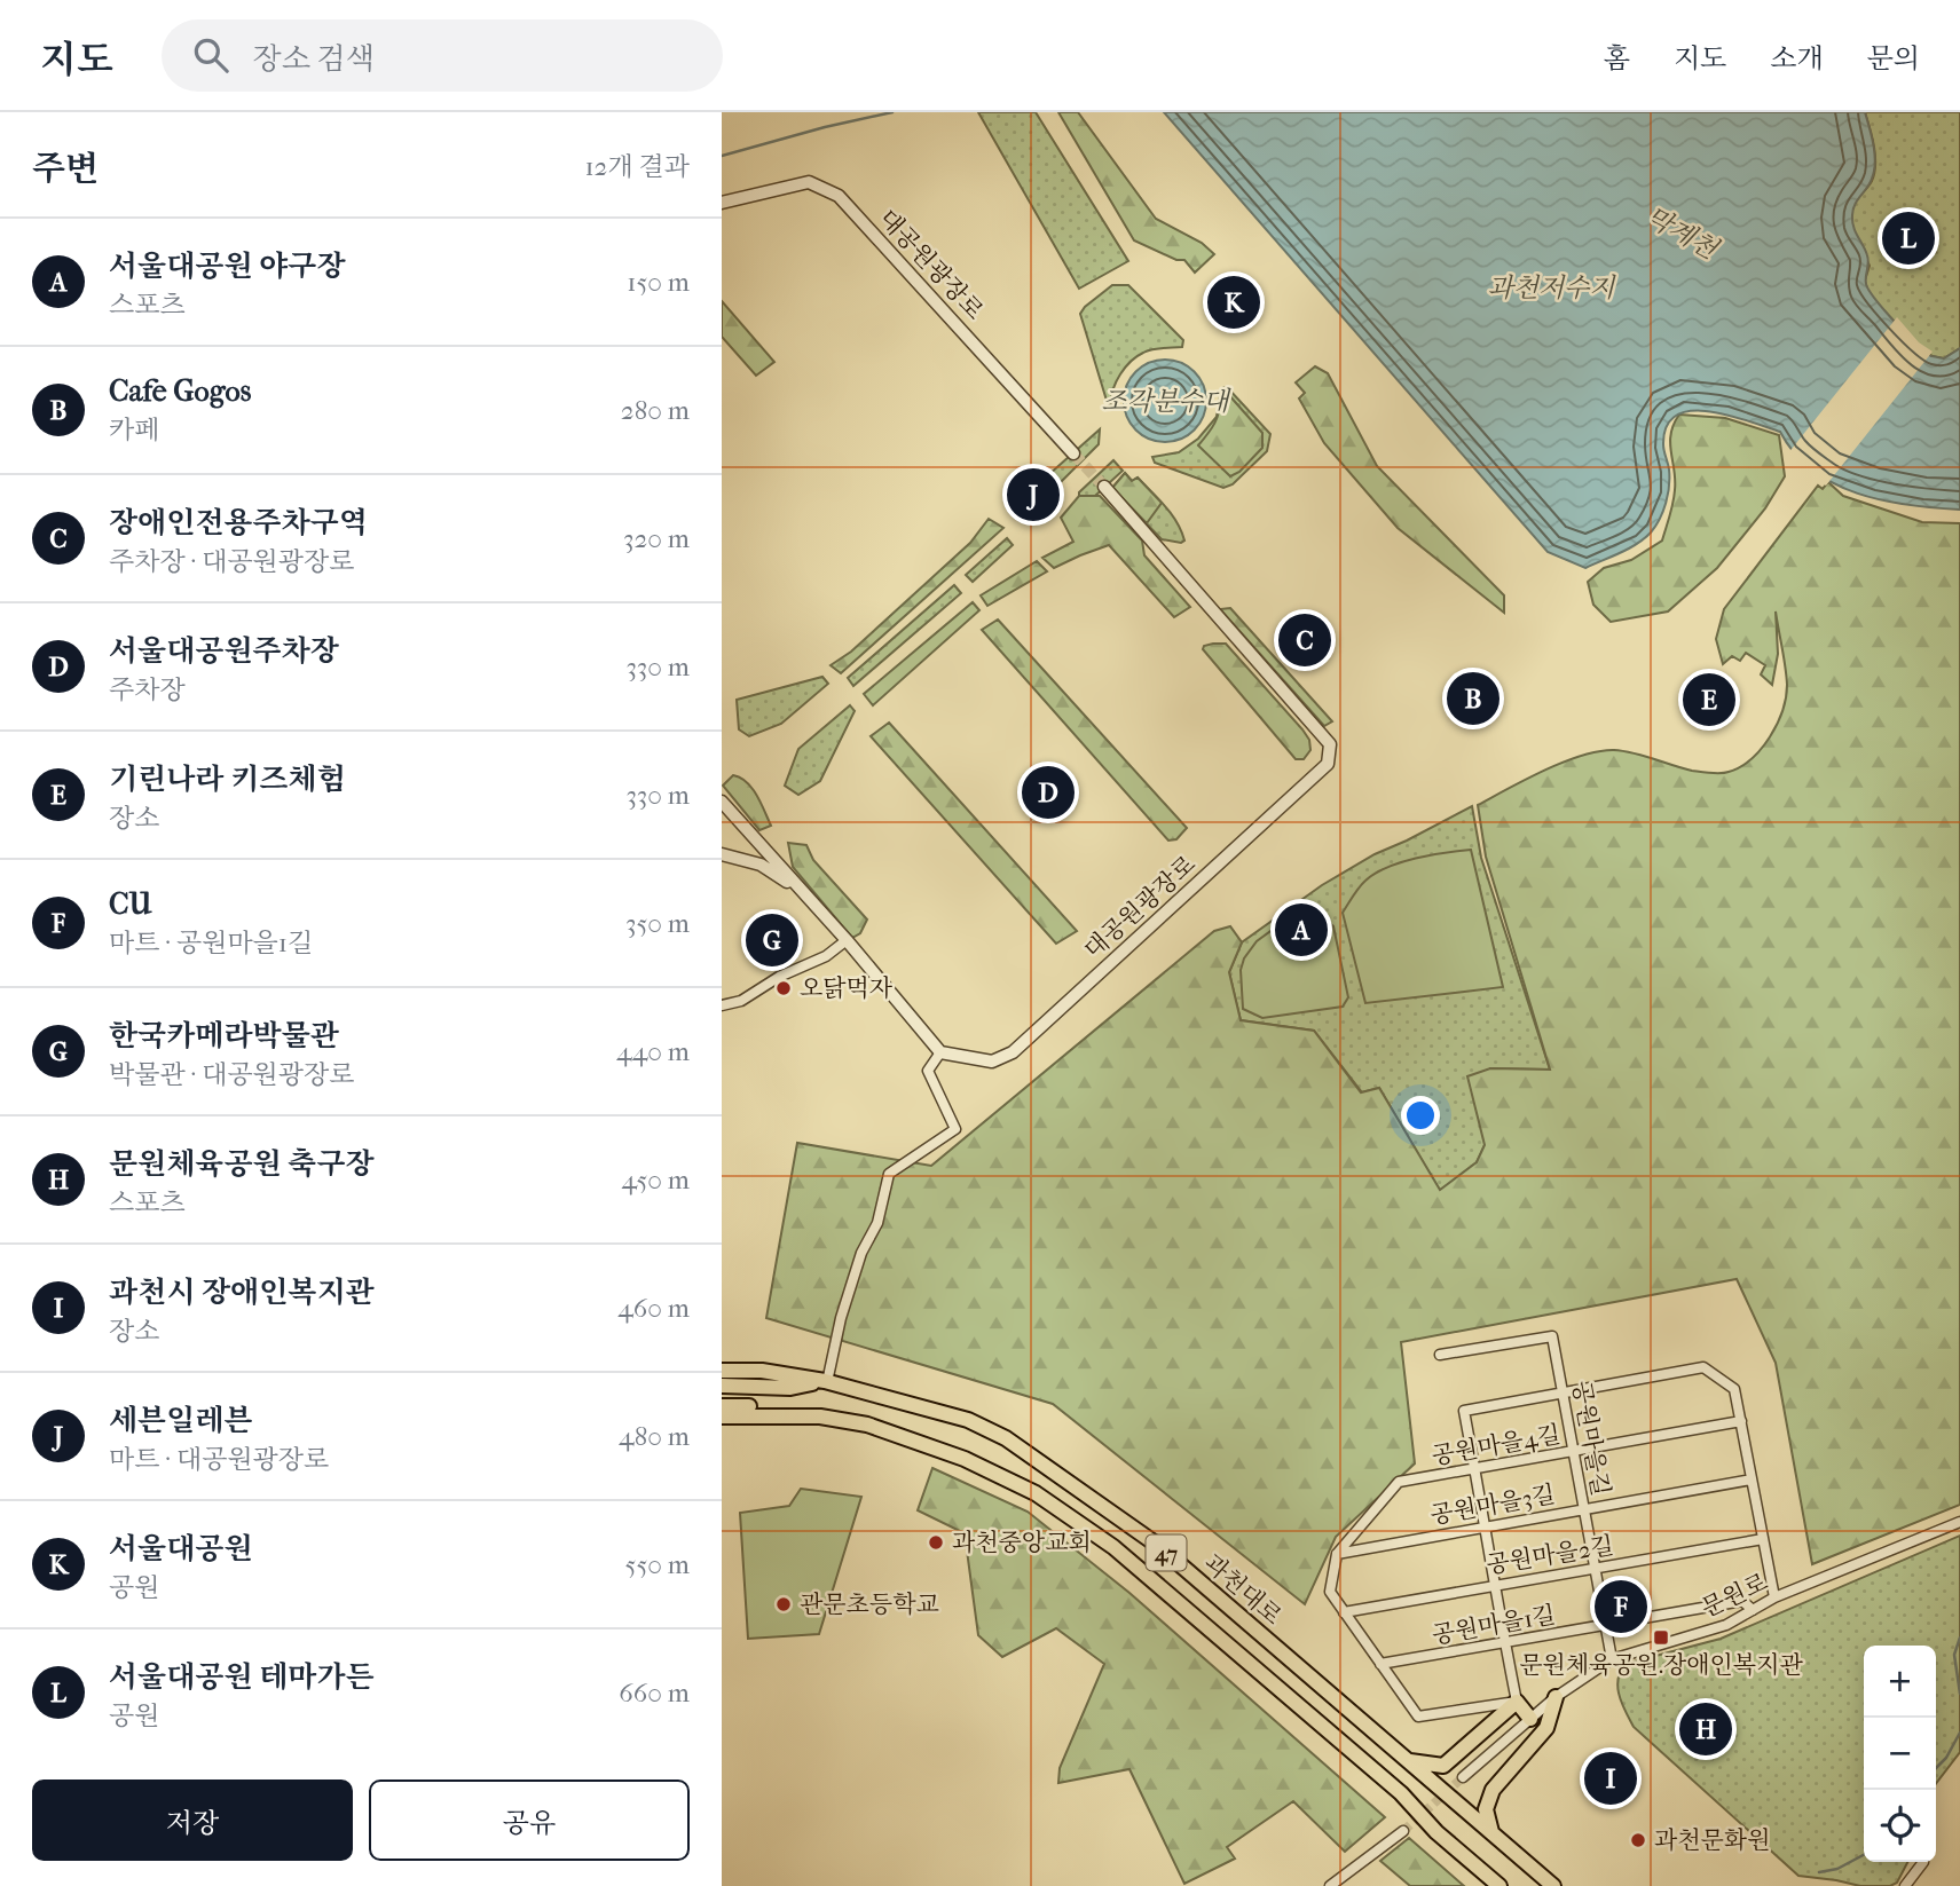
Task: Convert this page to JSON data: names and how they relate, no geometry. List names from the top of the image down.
{
  "streets": {
    "highway": ["47", "과천대로"],
    "street": [
      "대공원광장로",
      "공원마을길",
      "공원마을4길",
      "공원마을3길",
      "공원마을2길",
      "문원로",
      "공원마을1길"
    ]
  },
  "crossings": [
    ["공원마을길", "공원마을4길"],
    ["공원마을길", "공원마을3길"],
    ["공원마을길", "공원마을2길"],
    ["공원마을길", "문원로"],
    ["공원마을길", "공원마을1길"],
    ["공원마을4길", "공원마을3길"],
    ["문원로", "공원마을1길"]
  ],
  "water": ["막계천", "과천저수지", "조각분수대"],
  "places": {
    "other": [
      "오닭먹자",
      "과천중앙교회",
      "관문초등학교",
      "과천문화원"
    ],
    "transit": ["문원체육공원.장애인복지관"]
  },
  "page": {
    "header": "지도",
    "search": "장소 검색",
    "nav": [
      "홈",
      "지도",
      "소개",
      "문의"
    ],
    "heading": ["주변", "12개 결과"],
    "pins": [
      "L",
      "K",
      "J",
      "C",
      "B",
      "E",
      "D",
      "A",
      "G",
      "F",
      "H",
      "I"
    ],
    "list": [
      {
        "mark": "A",
        "name": "서울대공원 야구장",
        "note": "스포츠",
        "value": "150 m"
      },
      {
        "mark": "B",
        "name": "Cafe Gogos",
        "note": "카페",
        "value": "280 m"
      },
      {
        "mark": "C",
        "name": "장애인전용주차구역",
        "note": "주차장 · 대공원광장로",
        "value": "320 m"
      },
      {
        "mark": "D",
        "name": "서울대공원주차장",
        "note": "주차장",
        "value": "330 m"
      },
      {
        "mark": "E",
        "name": "기린나라 키즈체험",
        "note": "장소",
        "value": "330 m"
      },
      {
        "mark": "F",
        "name": "CU",
        "note": "마트 · 공원마을1길",
        "value": "350 m"
      },
      {
        "mark": "G",
        "name": "한국카메라박물관",
        "note": "박물관 · 대공원광장로",
        "value": "440 m"
      },
      {
        "mark": "H",
        "name": "문원체육공원 축구장",
        "note": "스포츠",
        "value": "450 m"
      },
      {
        "mark": "I",
        "name": "과천시 장애인복지관",
        "note": "장소",
        "value": "460 m"
      },
      {
        "mark": "J",
        "name": "세븐일레븐",
        "note": "마트 · 대공원광장로",
        "value": "480 m"
      },
      {
        "mark": "K",
        "name": "서울대공원",
        "note": "공원",
        "value": "550 m"
      },
      {
        "mark": "L",
        "name": "서울대공원 테마가든",
        "note": "공원",
        "value": "660 m"
      }
    ],
    "map_buttons": ["+", "−"],
    "buttons": ["저장", "공유"]
  }
}
